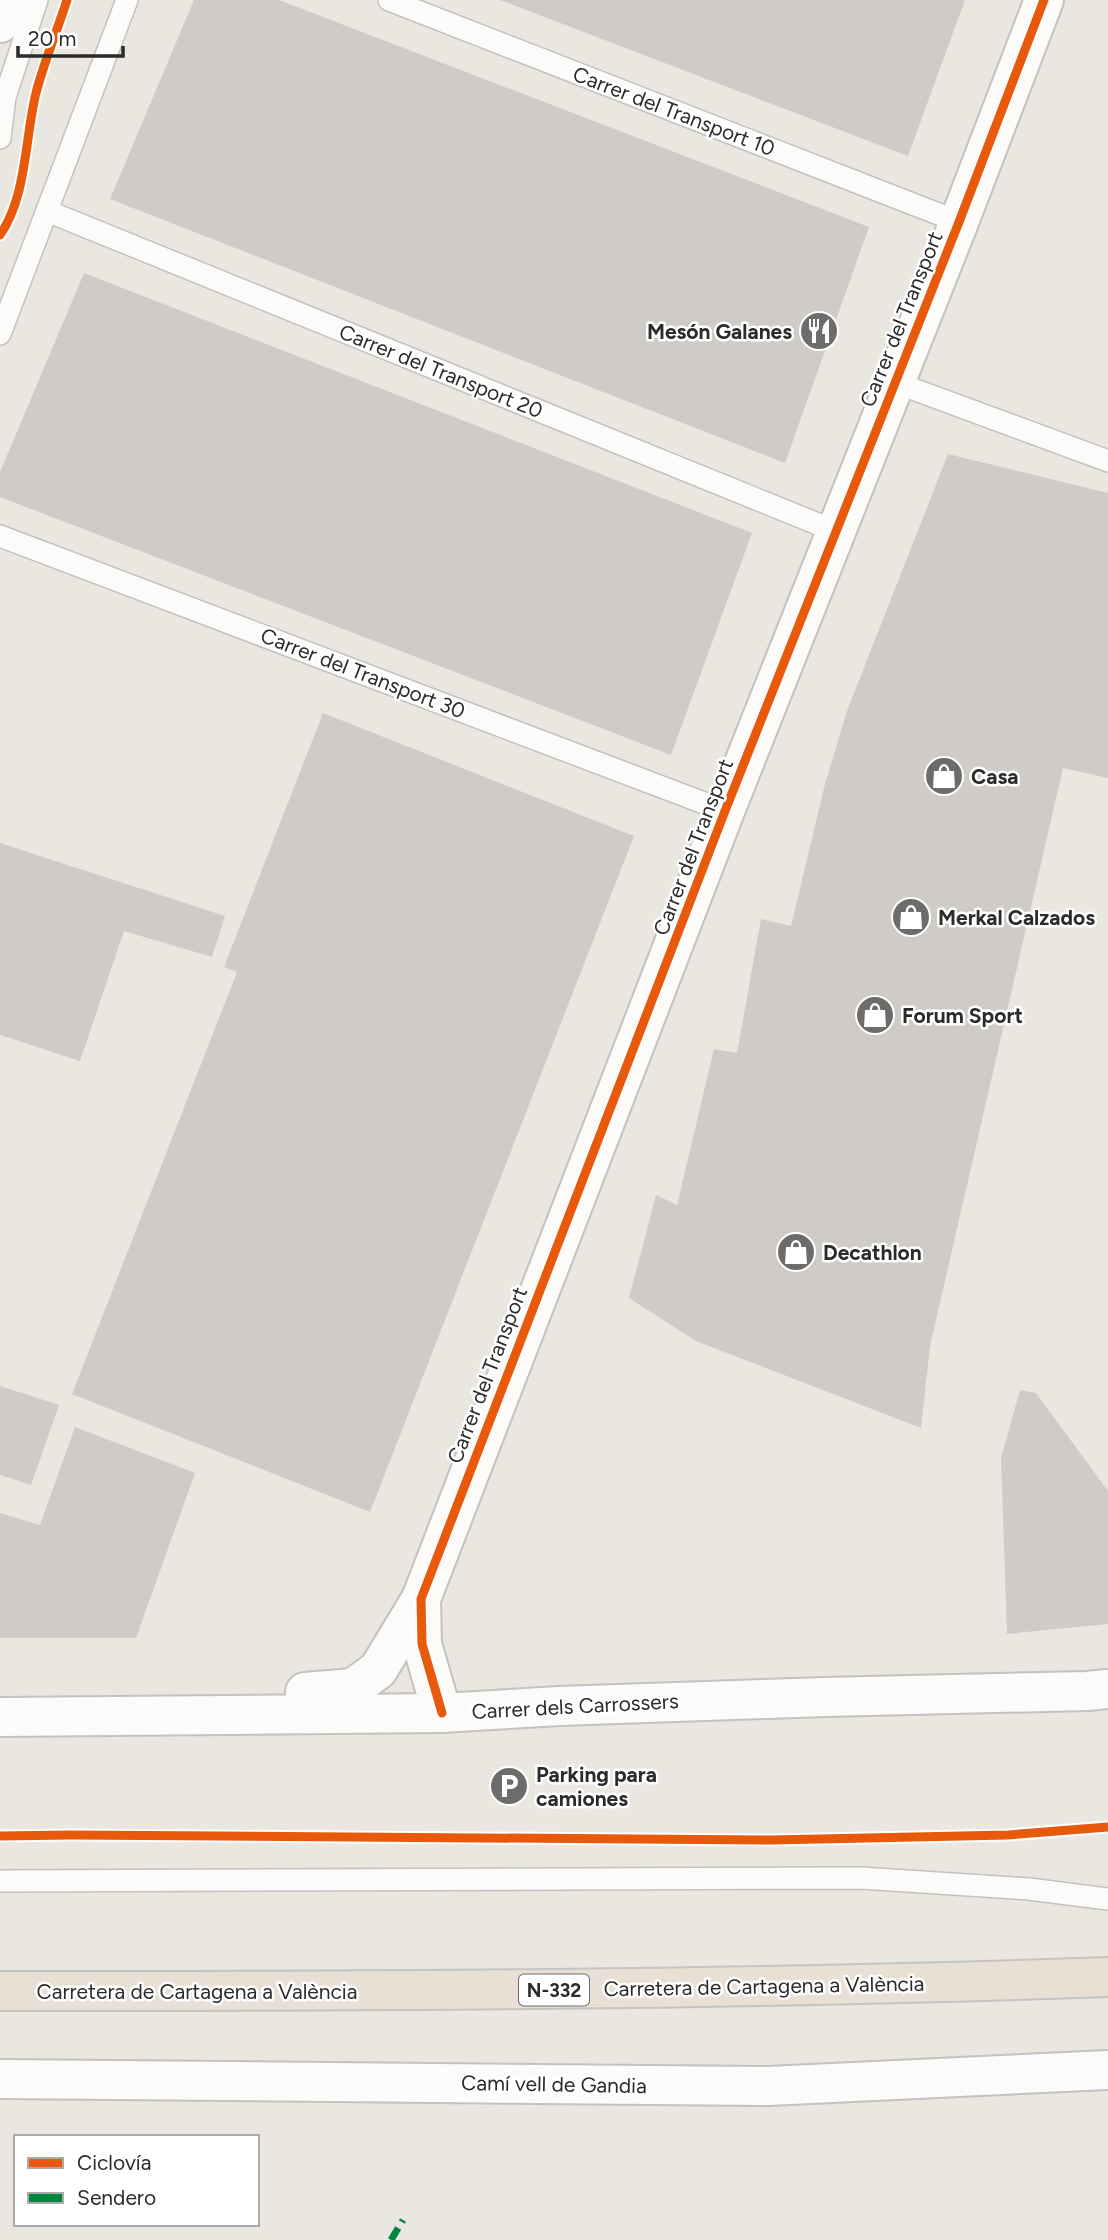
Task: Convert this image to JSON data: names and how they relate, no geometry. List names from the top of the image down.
{
  "streets": {
    "highway": ["Carretera de Cartagena a València", "N-332"],
    "street": ["Carrer del Transport", "Carrer dels Carrossers", "Camí vell de Gandia"],
    "lane": ["Carrer del Transport 10", "Carrer del Transport 20", "Carrer del Transport 30"]
  },
  "crossings": [
    ["Carrer del Transport 10", "Carrer del Transport"],
    ["Carrer del Transport", "Carrer del Transport 20"],
    ["Carrer del Transport", "Carrer del Transport 30"],
    ["Carrer del Transport", "Carrer dels Carrossers"]
  ],
  "places": {
    "restaurant": ["Mesón Galanes"],
    "shop": [
      "Casa",
      "Merkal Calzados",
      "Forum Sport",
      "Decathlon"
    ],
    "parking": ["Parking para camiones"]
  },
  "legend": ["Ciclovía", "Sendero"],
  "scale_bar": "20 m"
}
